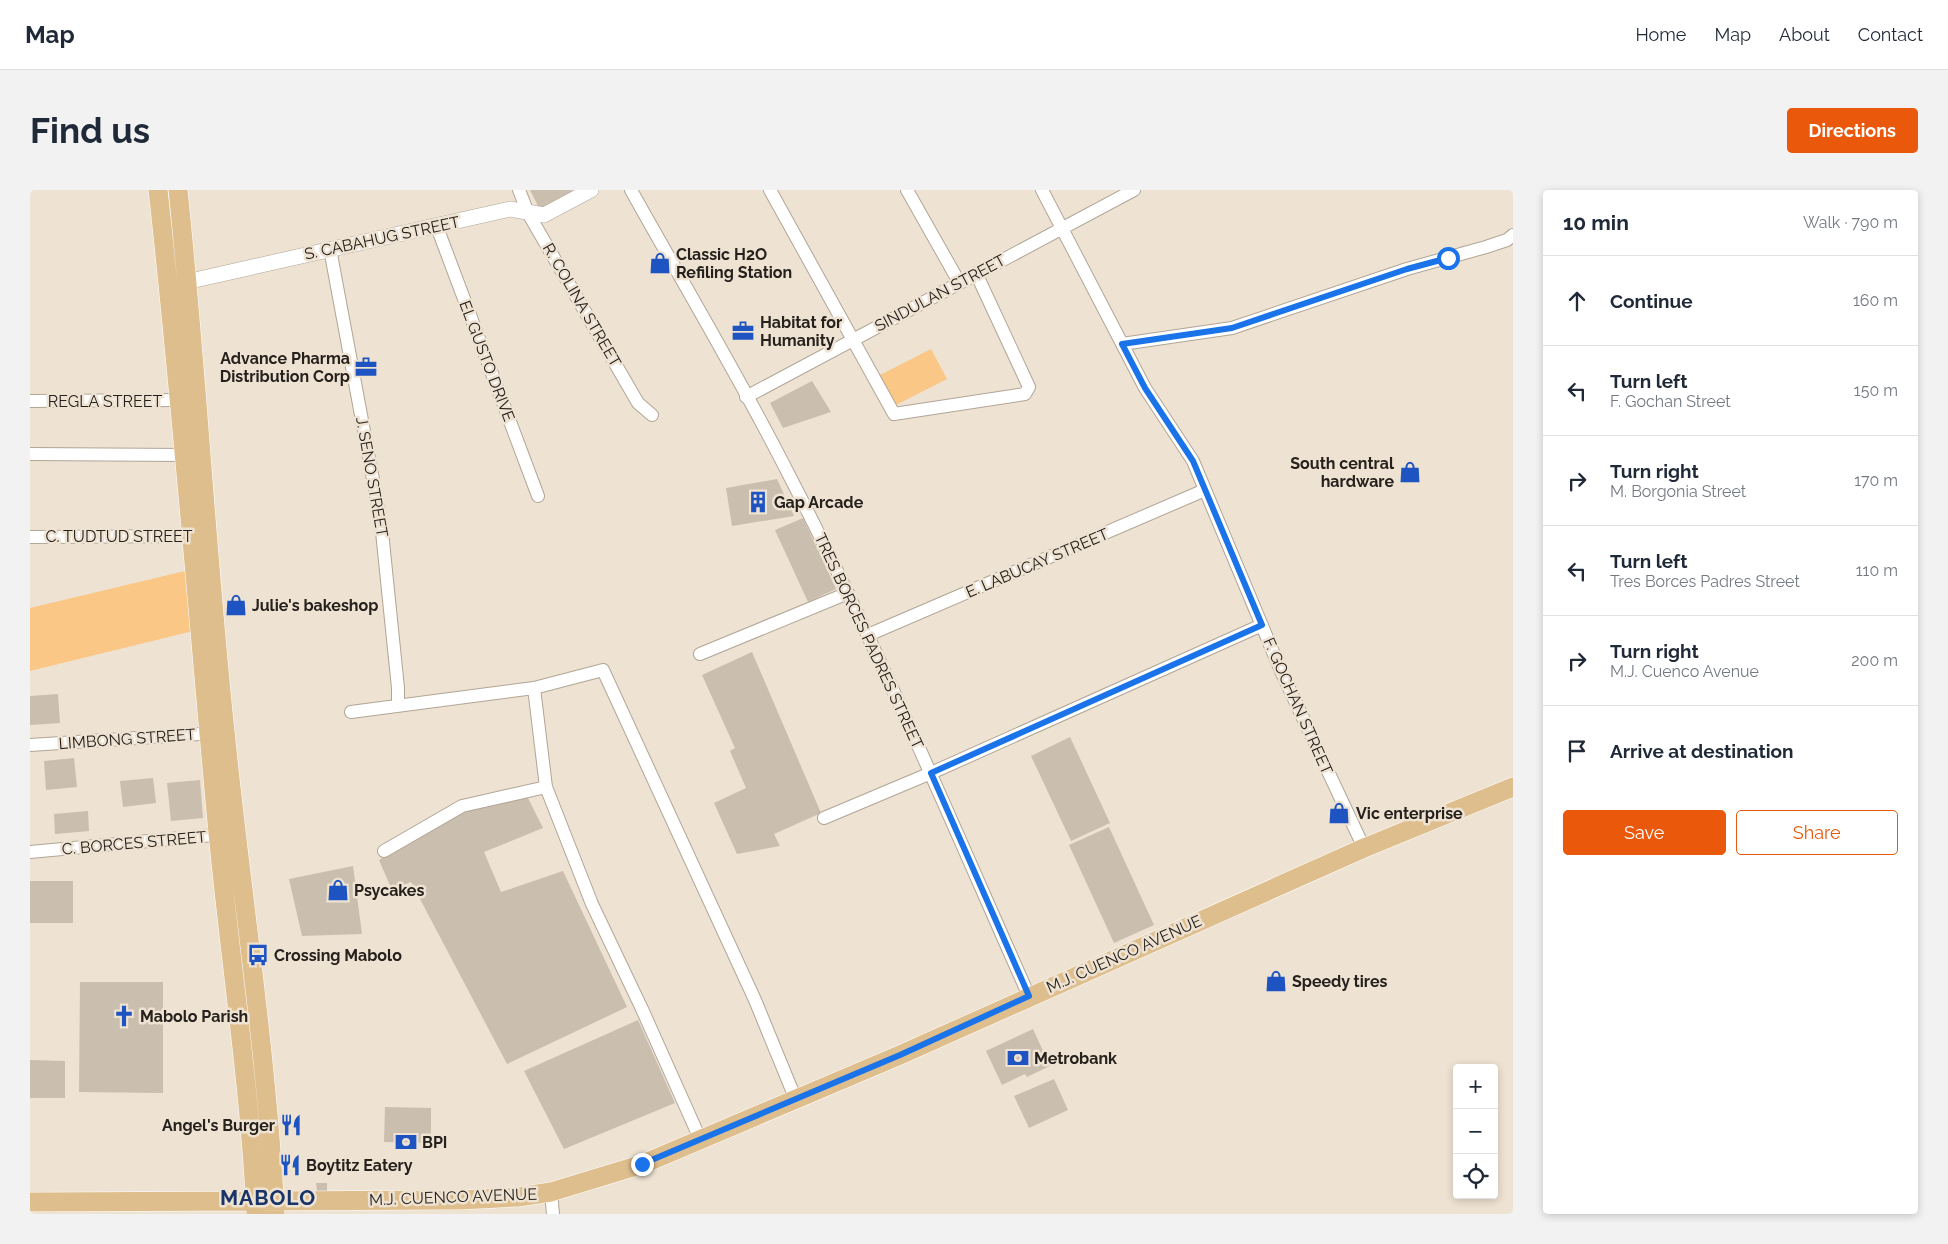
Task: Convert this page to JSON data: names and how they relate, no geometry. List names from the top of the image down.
{
  "streets": {
    "main road": ["M.J. CUENCO AVENUE"],
    "street": [
      "S. CABAHUG STREET",
      "SINDULAN STREET",
      "R. COLINA STREET",
      "EL GUSTO DRIVE",
      "REGLA STREET",
      "J. SENO STREET",
      "C. TUDTUD STREET",
      "E. LABUCAY STREET",
      "TRES BORCES PADRES STREET",
      "F. GOCHAN STREET",
      "LIMBONG STREET",
      "C. BORCES STREET"
    ]
  },
  "crossings": [
    ["S. CABAHUG STREET", "R. COLINA STREET"],
    ["S. CABAHUG STREET", "EL GUSTO DRIVE"],
    ["S. CABAHUG STREET", "J. SENO STREET"],
    ["SINDULAN STREET", "TRES BORCES PADRES STREET"],
    ["SINDULAN STREET", "F. GOCHAN STREET"],
    ["E. LABUCAY STREET", "TRES BORCES PADRES STREET"],
    ["E. LABUCAY STREET", "F. GOCHAN STREET"],
    ["TRES BORCES PADRES STREET", "M.J. CUENCO AVENUE"],
    ["F. GOCHAN STREET", "M.J. CUENCO AVENUE"]
  ],
  "districts": ["MABOLO"],
  "places": {
    "shop": [
      "Classic H2O Refiling Station",
      "South central hardware",
      "Julie's bakeshop",
      "Vic enterprise",
      "Psycakes",
      "Speedy tires"
    ],
    "office": ["Habitat for Humanity", "Advance Pharma Distribution Corp"],
    "building": ["Gap Arcade"],
    "bus stop": ["Crossing Mabolo"],
    "church": ["Mabolo Parish"],
    "bank": ["Metrobank", "BPI"],
    "restaurant": ["Angel's Burger", "Boytitz Eatery"]
  },
  "page": {
    "header": "Map",
    "nav": [
      "Home",
      "Map",
      "About",
      "Contact"
    ],
    "buttons": [
      "Directions",
      ["Save", "Share"]
    ],
    "title": "Find us",
    "heading": ["10 min", "Walk · 790 m"],
    "list": [
      ["Continue", "160 m"],
      ["Turn left", "F. Gochan Street", "150 m"],
      ["Turn right", "M. Borgonia Street", "170 m"],
      ["Turn left", "Tres Borces Padres Street", "110 m"],
      ["Turn right", "M.J. Cuenco Avenue", "200 m"],
      "Arrive at destination"
    ],
    "map_buttons": ["+", "−"]
  }
}
